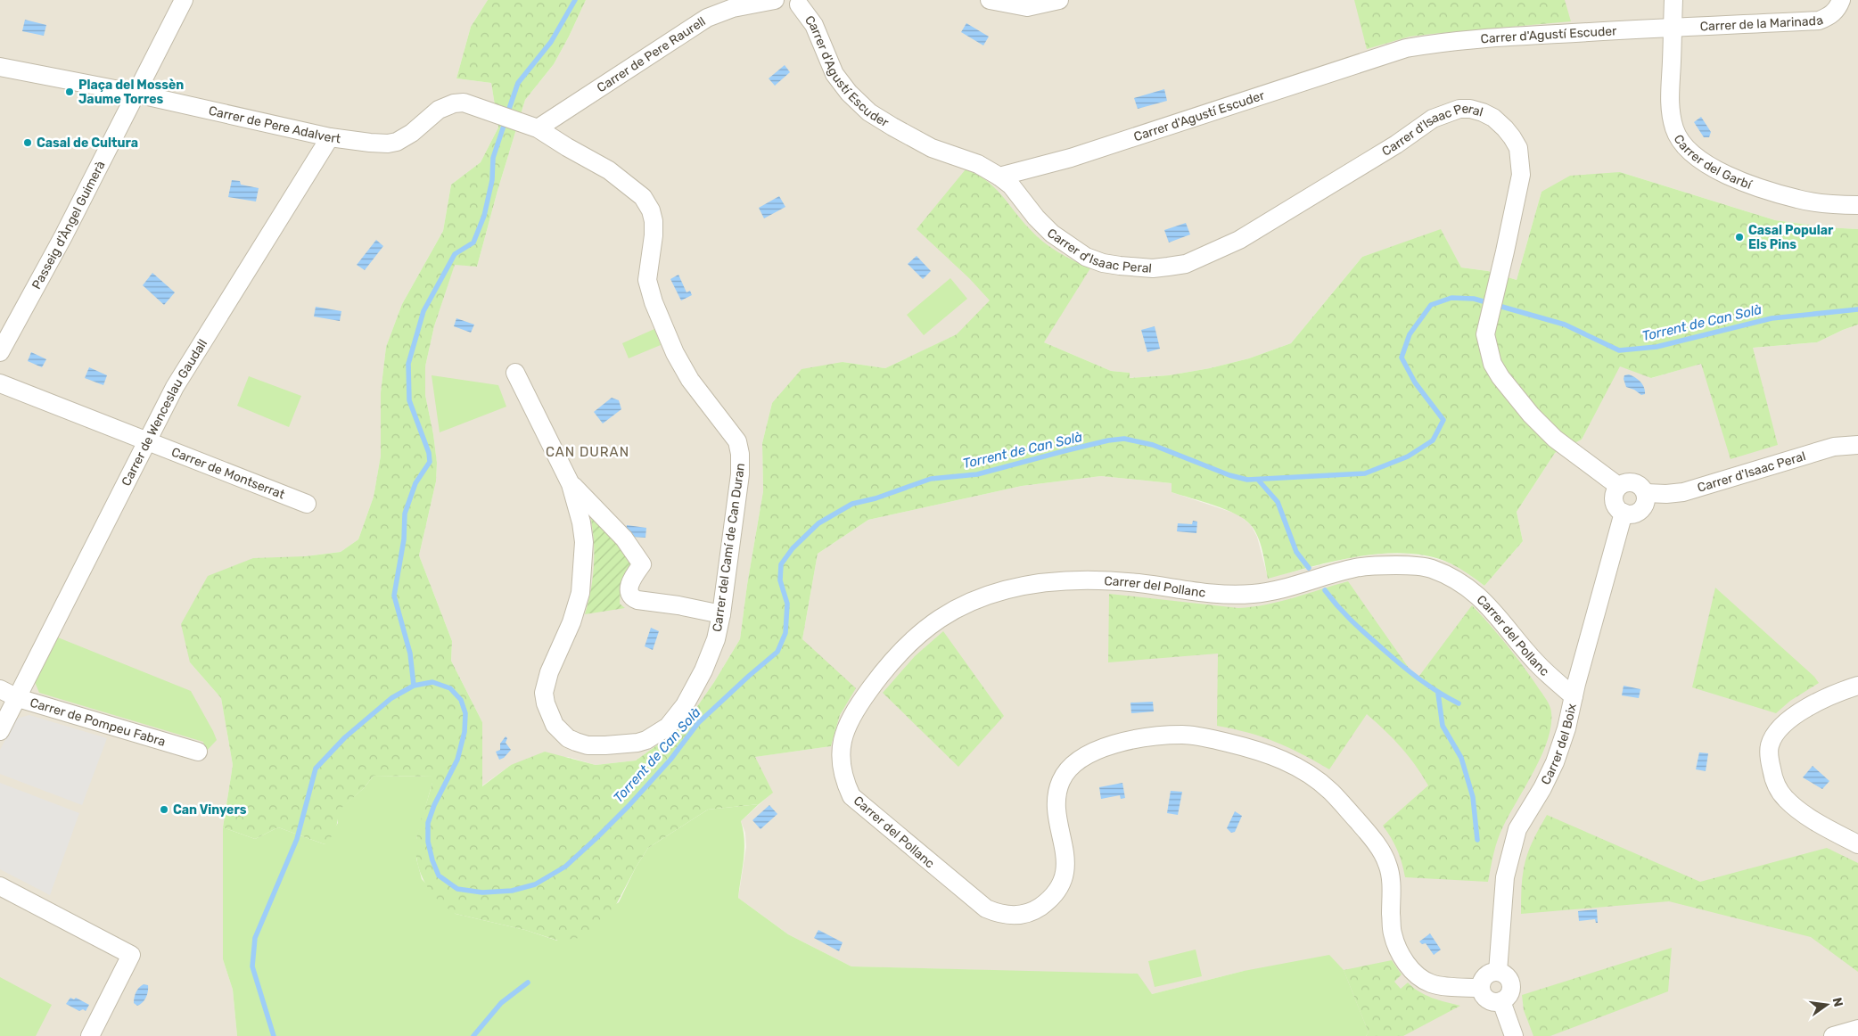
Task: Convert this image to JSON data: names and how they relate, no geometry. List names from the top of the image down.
{
  "streets": {
    "street": [
      "Carrer de la Marinada",
      "Carrer d'Agustí Escuder",
      "Carrer de Pere Raurell",
      "Carrer de Pere Adalvert",
      "Carrer d'Isaac Peral",
      "Carrer del Garbí",
      "Passeig d'Àngel Guimerà",
      "Carrer de Wenceslau Gaudall",
      "Carrer de Montserrat",
      "Carrer del Camí de Can Duran",
      "Carrer del Pollanc",
      "Carrer de Pompeu Fabra",
      "Carrer del Boix"
    ]
  },
  "crossings": [
    ["Carrer de la Marinada", "Carrer d'Agustí Escuder"],
    ["Carrer de la Marinada", "Carrer del Garbí"],
    ["Carrer d'Agustí Escuder", "Carrer d'Isaac Peral"],
    ["Carrer d'Agustí Escuder", "Carrer del Garbí"],
    ["Carrer de Pere Raurell", "Carrer de Pere Adalvert"],
    ["Carrer de Pere Raurell", "Carrer del Camí de Can Duran"],
    ["Carrer de Pere Adalvert", "Passeig d'Àngel Guimerà"],
    ["Carrer de Pere Adalvert", "Carrer de Wenceslau Gaudall"],
    ["Carrer de Pere Adalvert", "Carrer del Camí de Can Duran"],
    ["Carrer d'Isaac Peral", "Carrer del Boix"],
    ["Carrer de Wenceslau Gaudall", "Carrer de Montserrat"],
    ["Carrer de Wenceslau Gaudall", "Carrer de Pompeu Fabra"],
    ["Carrer del Pollanc", "Carrer del Boix"]
  ],
  "districts": ["CAN DURAN"],
  "water": ["Torrent de Can Solà"],
  "places": [
    "Plaça del Mossèn Jaume Torres",
    "Casal de Cultura",
    "Casal Popular Els Pins",
    "Can Vinyers"
  ],
  "north": "right"
}
